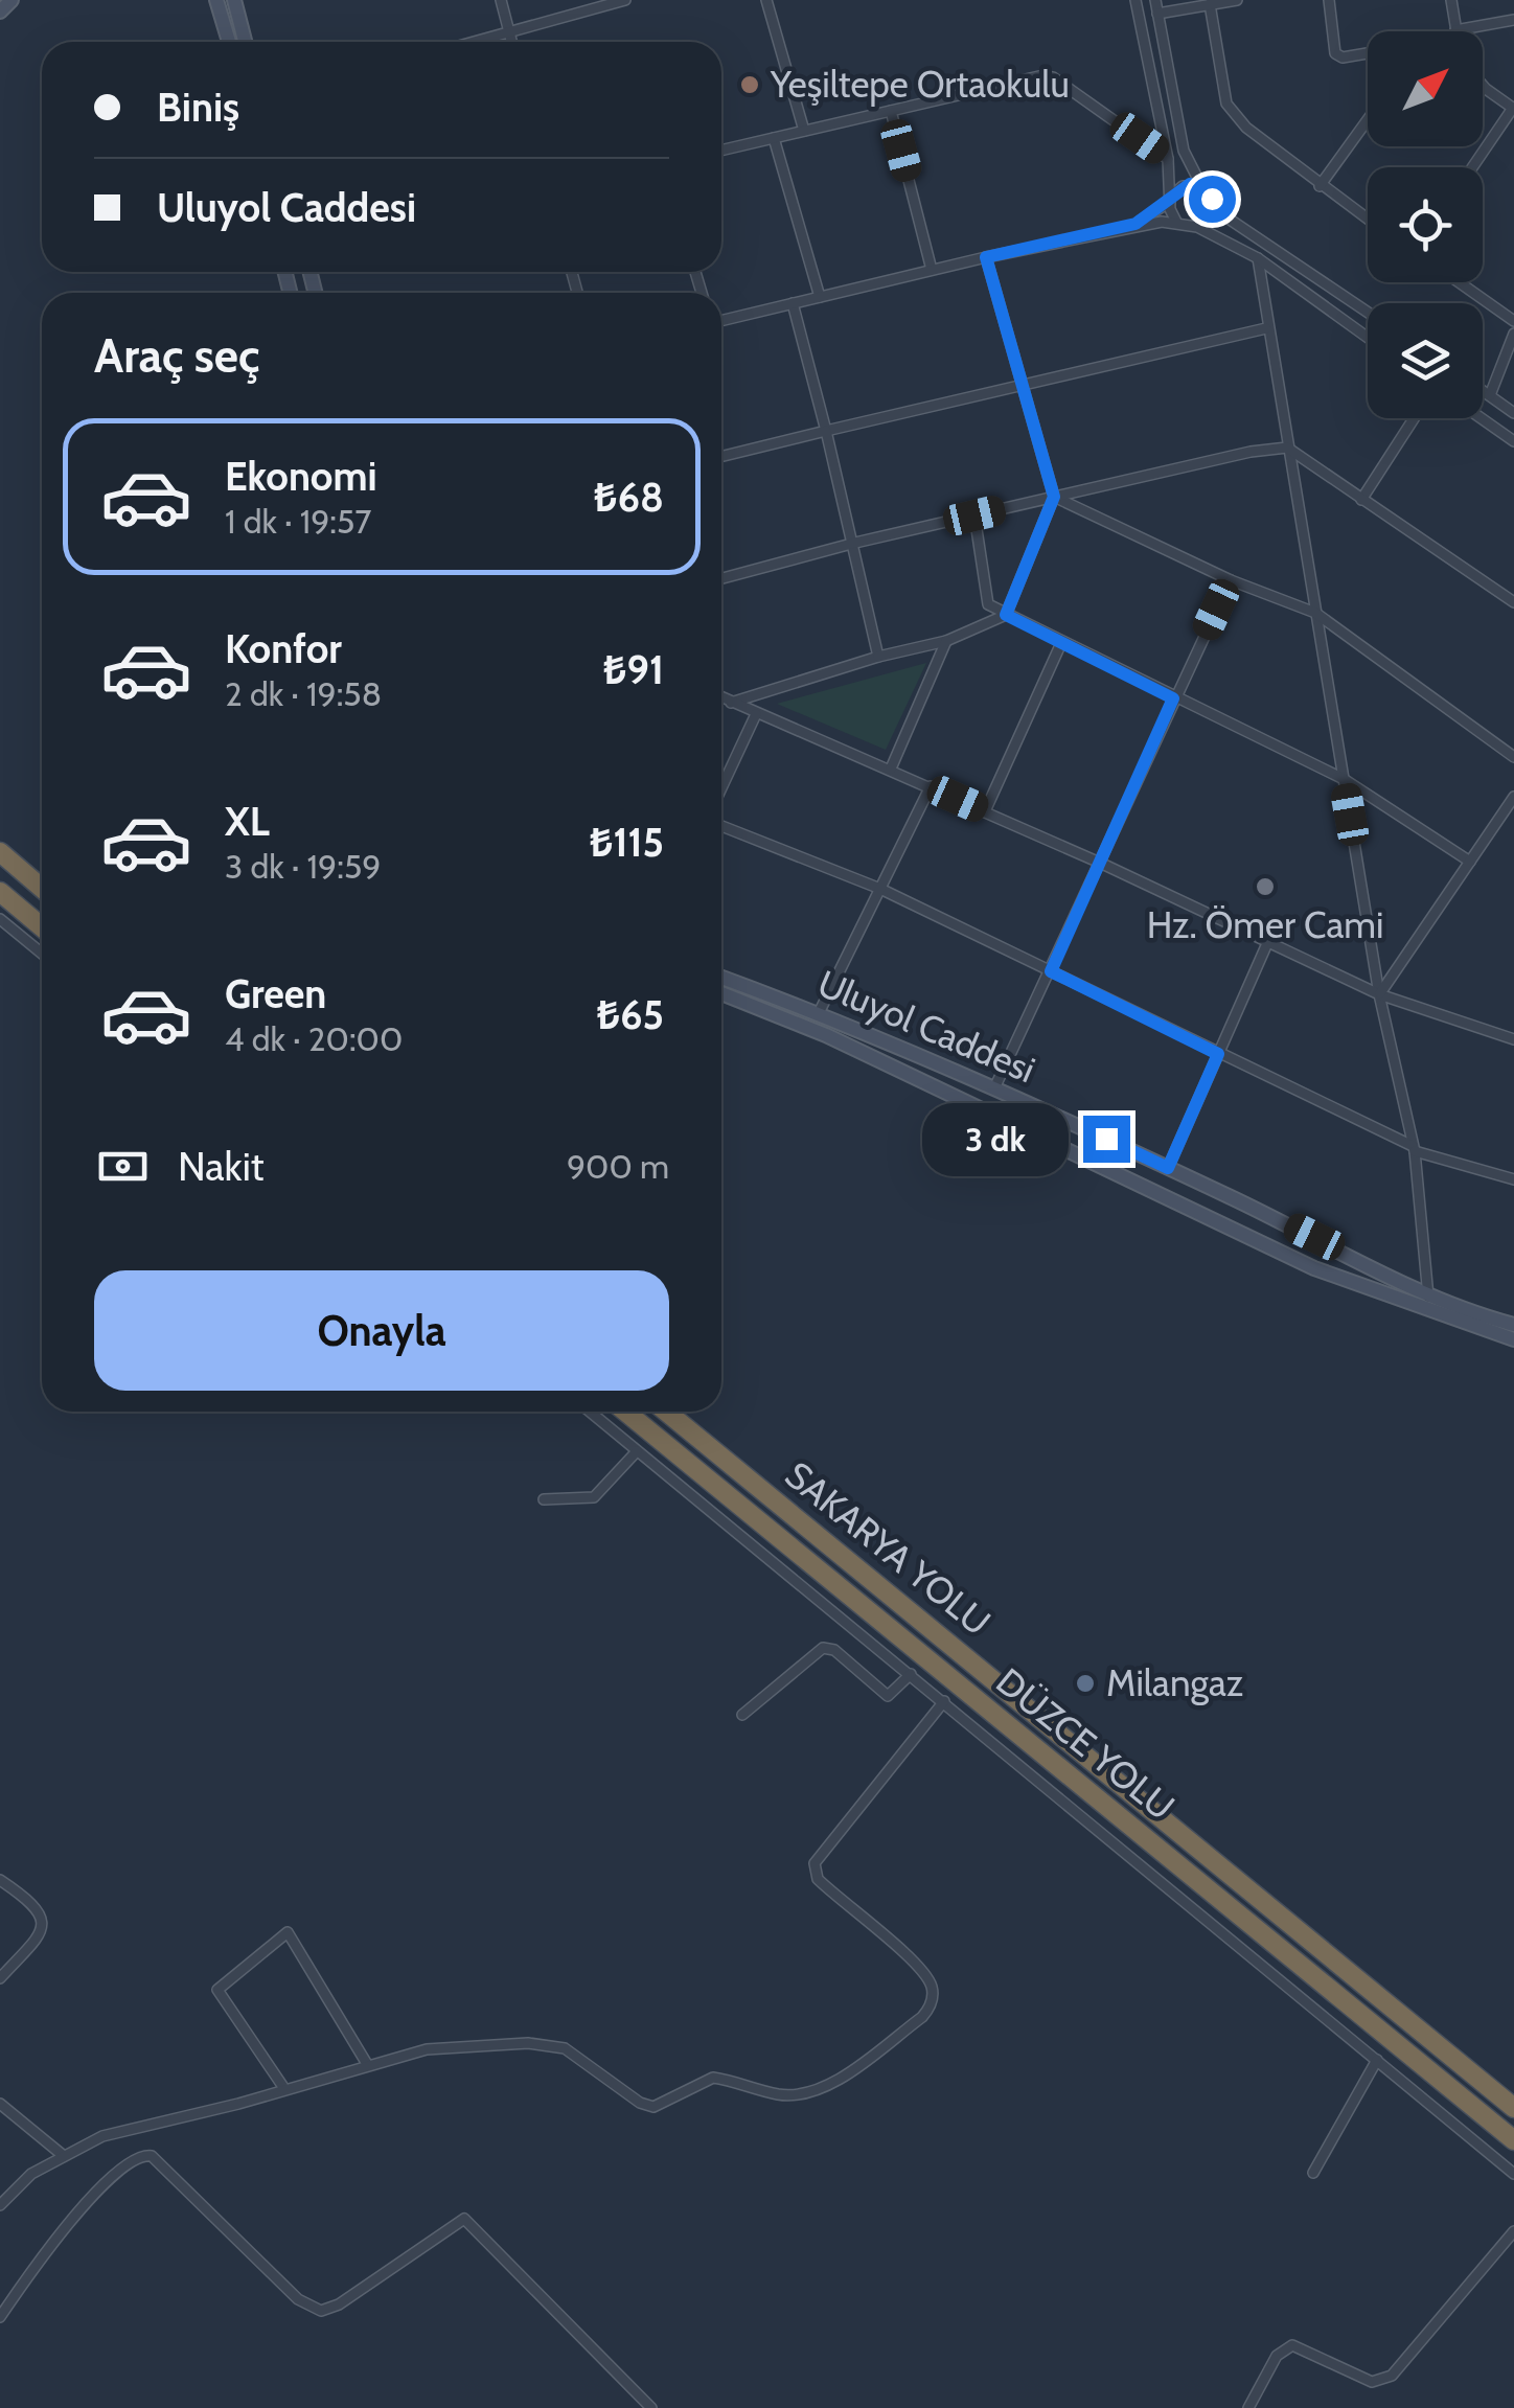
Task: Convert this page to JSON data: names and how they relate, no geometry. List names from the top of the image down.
{
  "streets": {
    "highway": ["SAKARYA YOLU", "DÜZCE YOLU"],
    "main road": ["Uluyol Caddesi"]
  },
  "places": ["Yeşiltepe Ortaokulu", "Hz. Ömer Cami", "Milangaz"],
  "north": "top right",
  "page": {
    "banner": ["Biniş", "Uluyol Caddesi"],
    "heading": "Araç seç",
    "list": [
      {
        "name": "Ekonomi",
        "note": "1 dk · 19:57",
        "value": "₺68"
      },
      {
        "name": "Konfor",
        "note": "2 dk · 19:58",
        "value": "₺91"
      },
      {
        "name": "XL",
        "note": "3 dk · 19:59",
        "value": "₺115"
      },
      {
        "name": "Green",
        "note": "4 dk · 20:00",
        "value": "₺65"
      }
    ],
    "bubble": "3 dk",
    "pay": ["Nakit", "900 m"],
    "buttons": "Onayla"
  }
}
